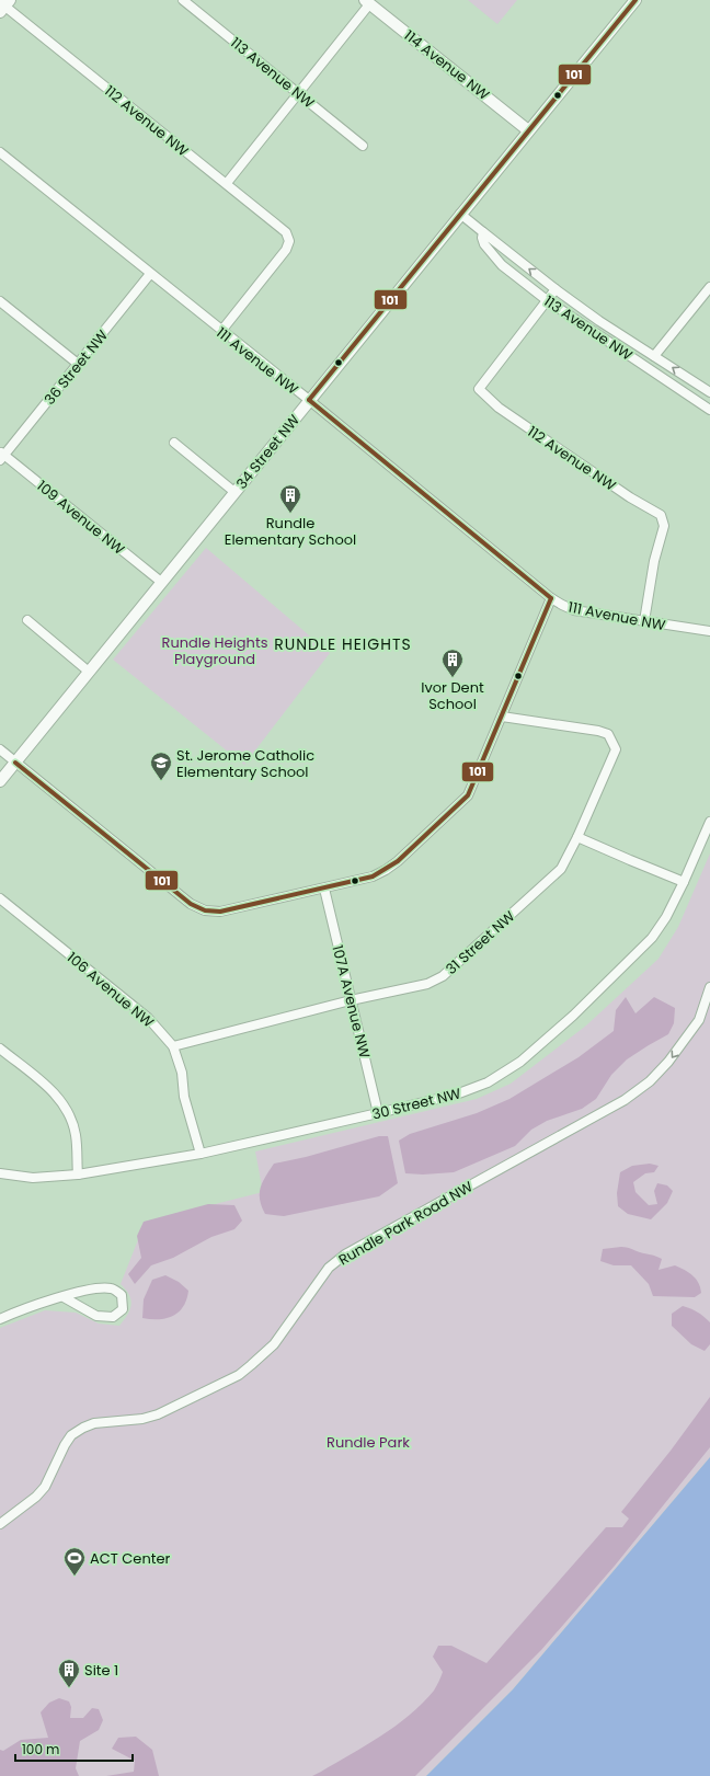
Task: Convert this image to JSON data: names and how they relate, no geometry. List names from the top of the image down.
{
  "streets": {
    "street": [
      "114 Avenue NW",
      "113 Avenue NW",
      "112 Avenue NW",
      "111 Avenue NW",
      "36 Street NW",
      "34 Street NW",
      "109 Avenue NW",
      "31 Street NW",
      "106 Avenue NW",
      "107A Avenue NW",
      "30 Street NW",
      "Rundle Park Road NW"
    ]
  },
  "crossings": [
    ["114 Avenue NW", "34 Street NW"],
    ["113 Avenue NW", "112 Avenue NW"],
    ["113 Avenue NW", "34 Street NW"],
    ["112 Avenue NW", "111 Avenue NW"],
    ["111 Avenue NW", "36 Street NW"],
    ["111 Avenue NW", "34 Street NW"],
    ["36 Street NW", "109 Avenue NW"],
    ["34 Street NW", "109 Avenue NW"],
    ["31 Street NW", "106 Avenue NW"],
    ["31 Street NW", "107A Avenue NW"],
    ["106 Avenue NW", "30 Street NW"],
    ["107A Avenue NW", "30 Street NW"]
  ],
  "one_way": ["Rundle Park Road NW"],
  "districts": ["RUNDLE HEIGHTS"],
  "parks": ["Rundle Heights Playground", "Rundle Park"],
  "places": {
    "building": ["Rundle Elementary School", "Ivor Dent School", "Site 1"],
    "school or university": ["St. Jerome Catholic Elementary School"],
    "sports": ["ACT Center"]
  },
  "lines": ["transit line 101"],
  "scale_bar": "100 m"
}
